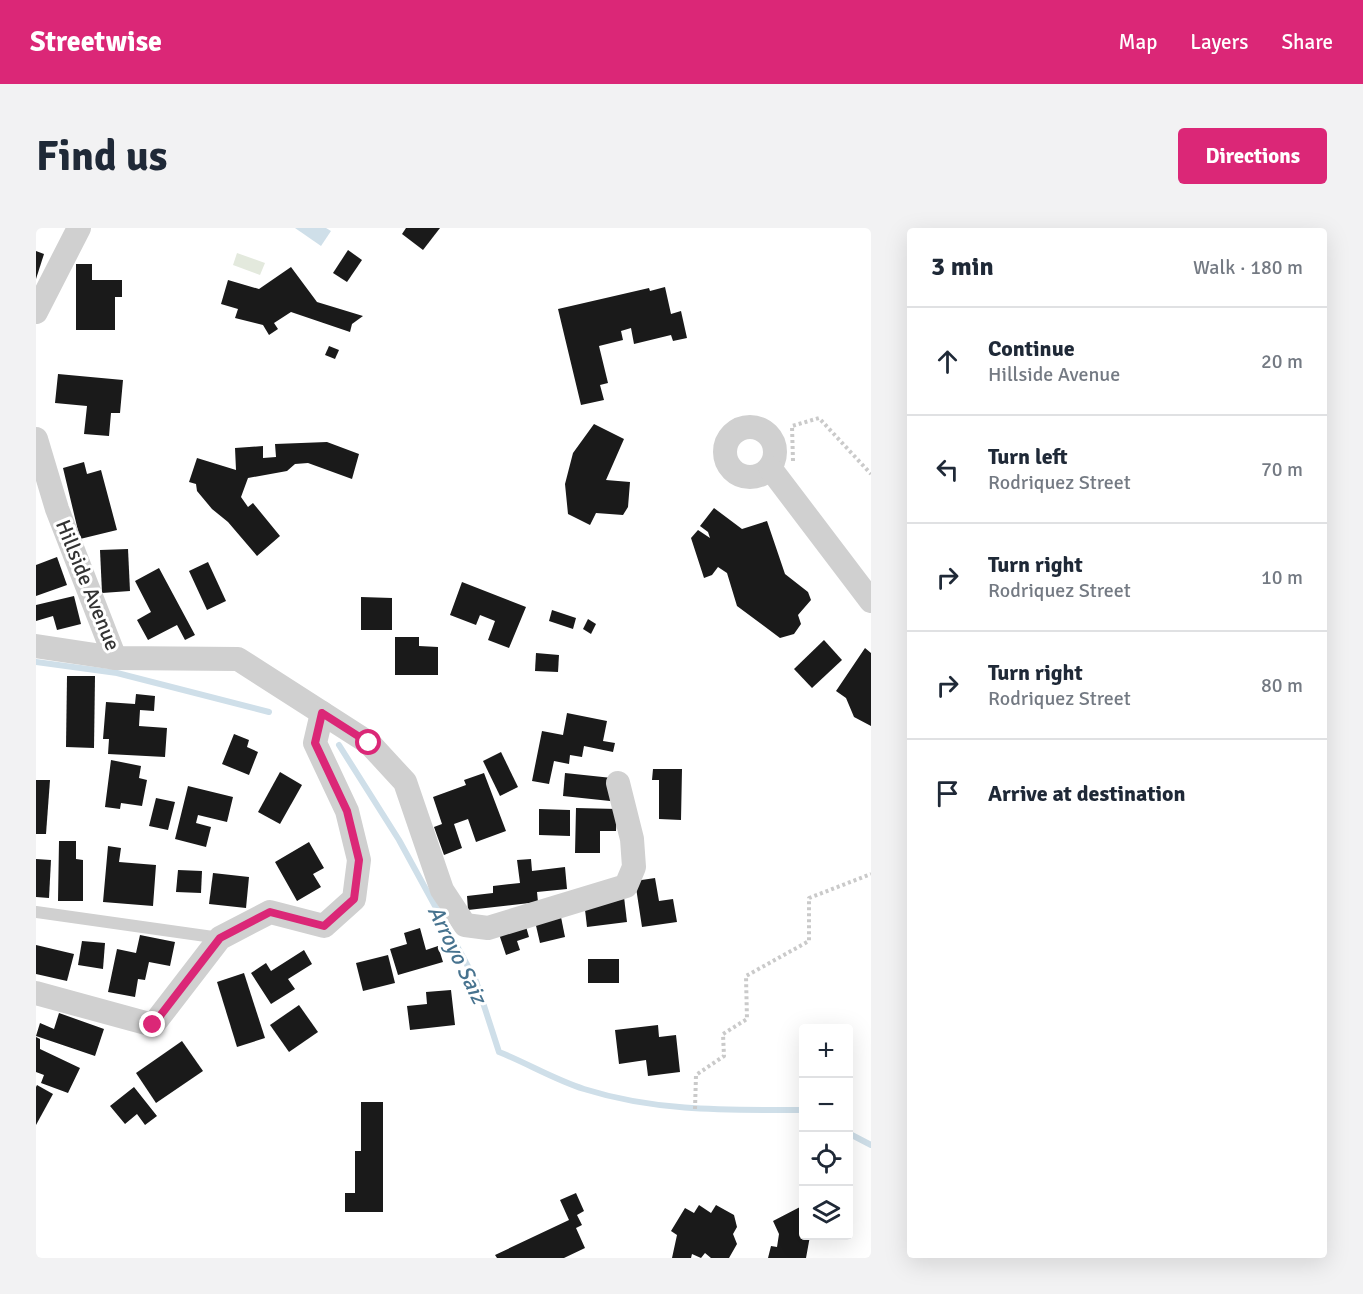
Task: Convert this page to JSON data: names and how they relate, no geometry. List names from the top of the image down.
{
  "streets": {
    "street": ["Hillside Avenue"]
  },
  "water": ["Arroyo Saiz"],
  "page": {
    "header": "Streetwise",
    "nav": ["Map", "Layers", "Share"],
    "buttons": "Directions",
    "title": "Find us",
    "heading": ["3 min", "Walk · 180 m"],
    "list": [
      ["Continue", "Hillside Avenue", "20 m"],
      ["Turn left", "Rodriquez Street", "70 m"],
      ["Turn right", "Rodriquez Street", "10 m"],
      ["Turn right", "Rodriquez Street", "80 m"],
      "Arrive at destination"
    ],
    "map_buttons": ["+", "−"]
  }
}
